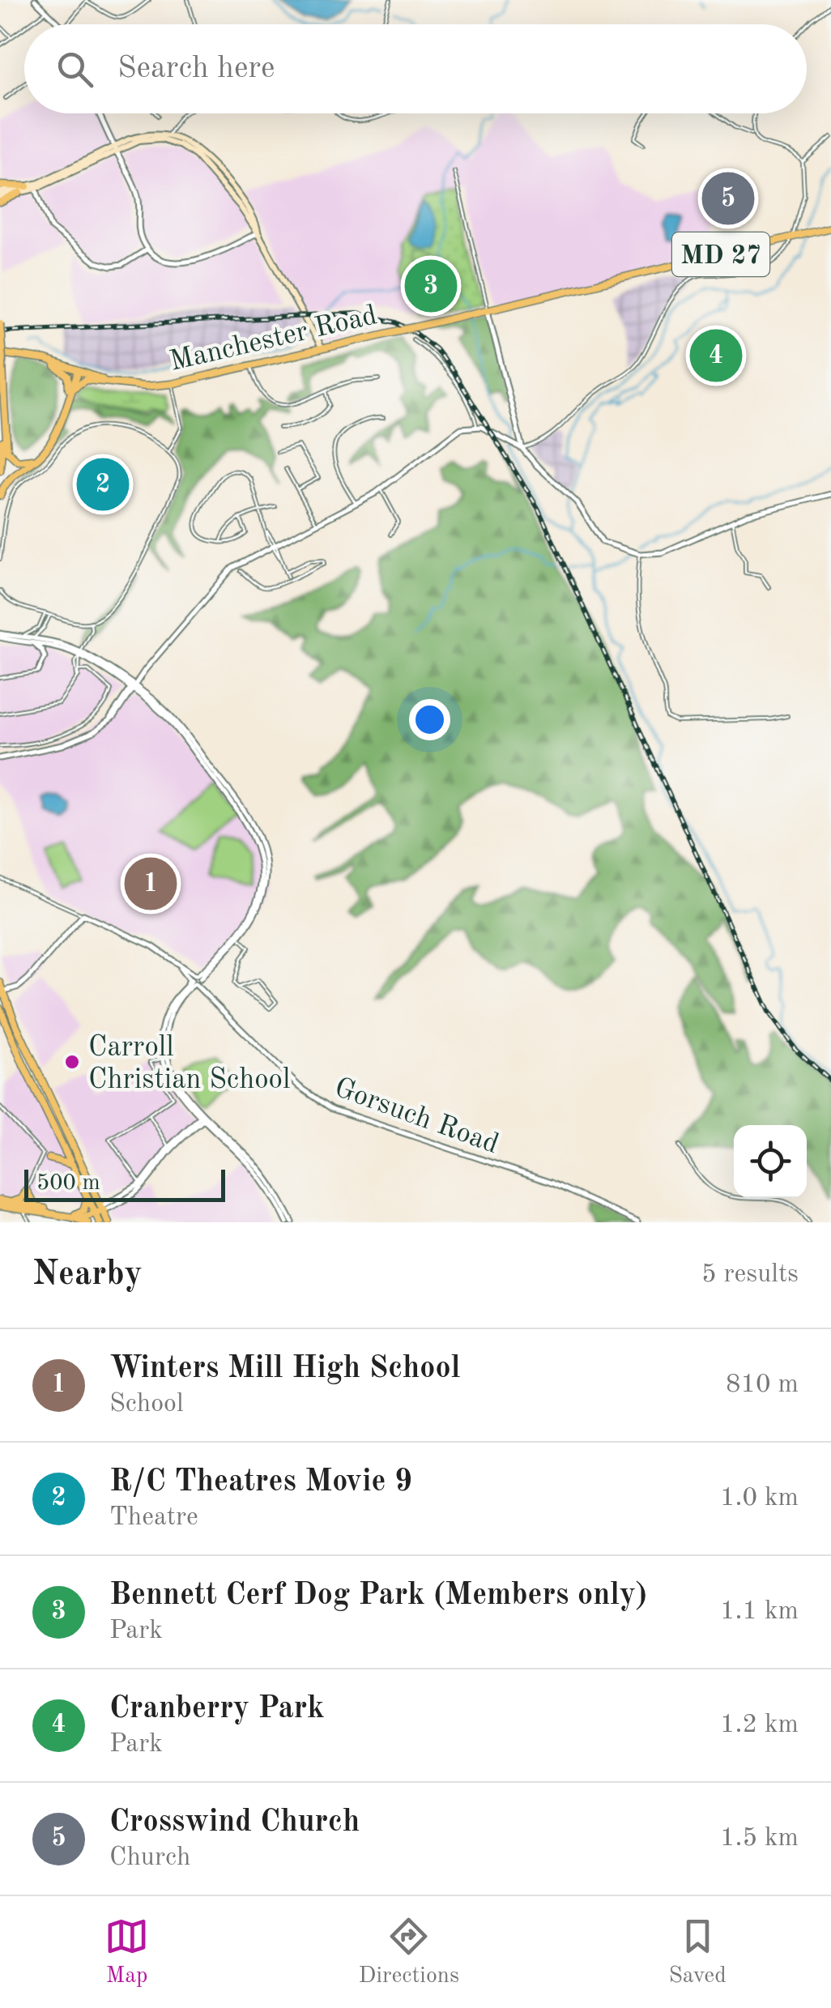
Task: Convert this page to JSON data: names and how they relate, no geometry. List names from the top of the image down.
{
  "streets": {
    "main road": ["MD 27", "Manchester Road"],
    "street": ["Gorsuch Road"]
  },
  "places": ["Carroll Christian School"],
  "scale_bar": "500 m",
  "page": {
    "search": "Search here",
    "pins": [
      "5",
      "3",
      "4",
      "2",
      "1"
    ],
    "scale": "500 m",
    "heading": ["Nearby", "5 results"],
    "list": [
      {
        "mark": "1",
        "name": "Winters Mill High School",
        "note": "School",
        "value": "810 m"
      },
      {
        "mark": "2",
        "name": "R/C Theatres Movie 9",
        "note": "Theatre",
        "value": "1.0 km"
      },
      {
        "mark": "3",
        "name": "Bennett Cerf Dog Park (Members only)",
        "note": "Park",
        "value": "1.1 km"
      },
      {
        "mark": "4",
        "name": "Cranberry Park",
        "note": "Park",
        "value": "1.2 km"
      },
      {
        "mark": "5",
        "name": "Crosswind Church",
        "note": "Church",
        "value": "1.5 km"
      }
    ],
    "nav": ["Map", "Directions", "Saved"]
  }
}
